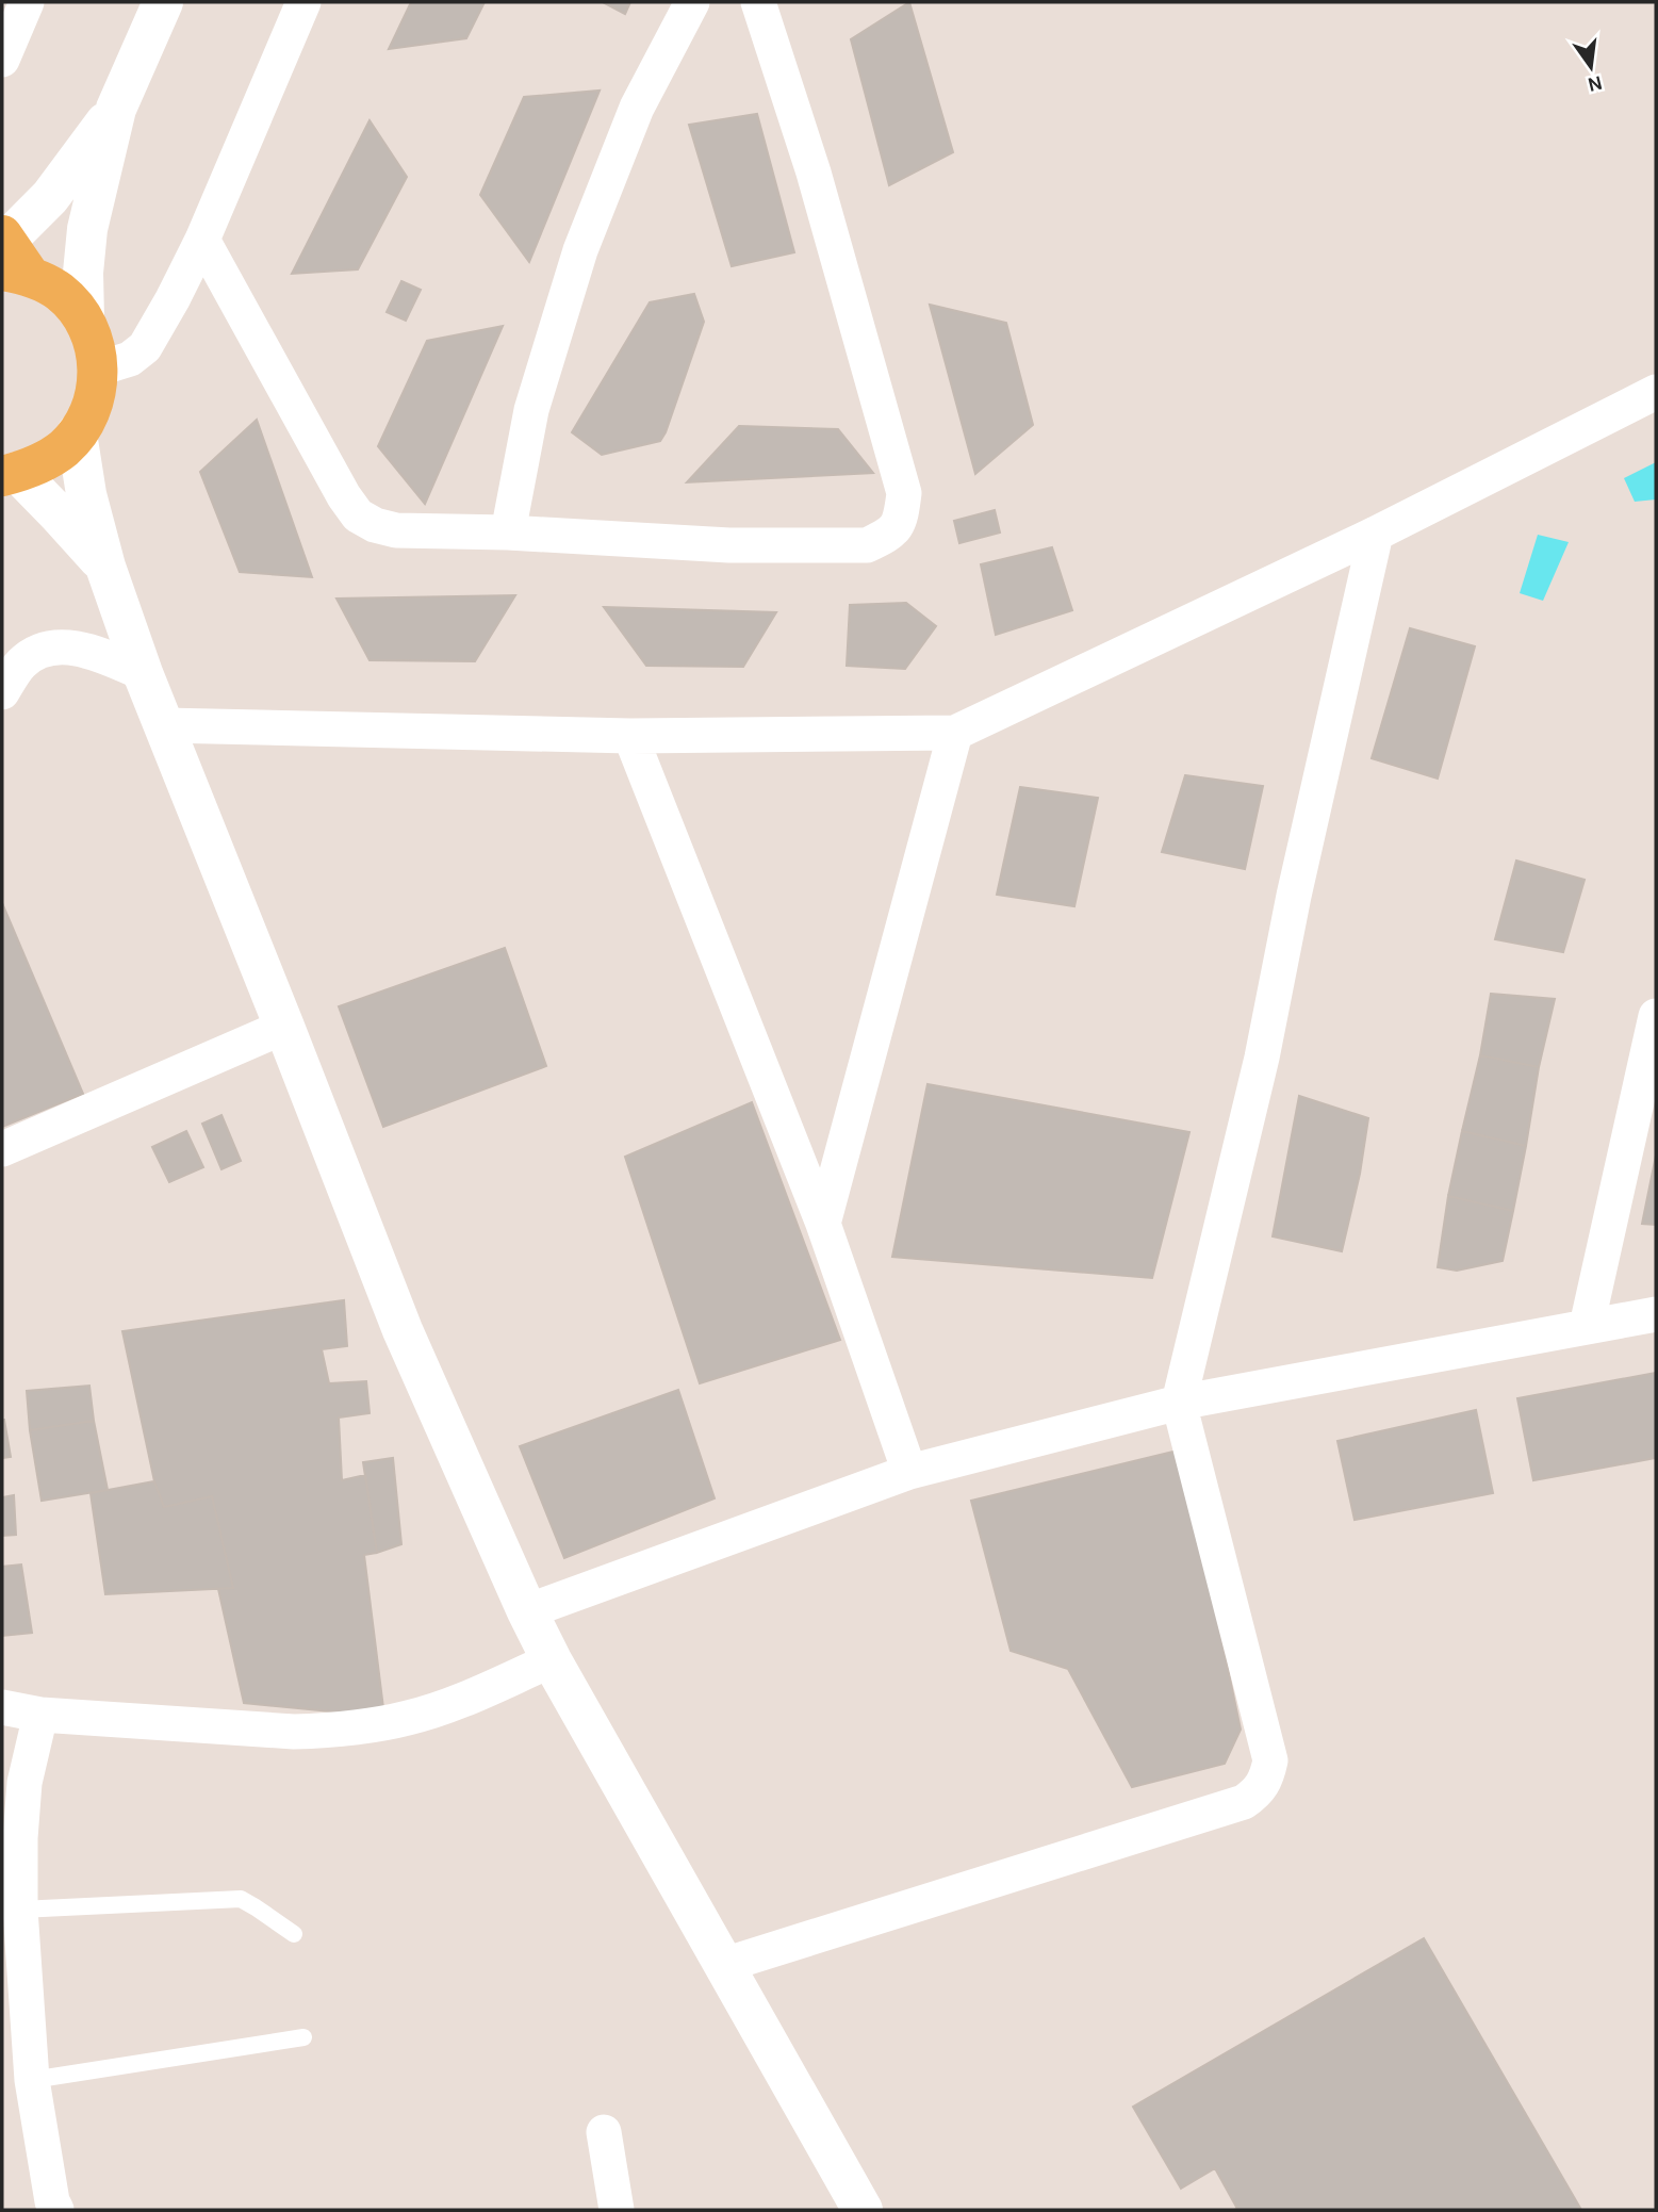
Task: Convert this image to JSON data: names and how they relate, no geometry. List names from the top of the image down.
{
  "north": "bottom"
}
